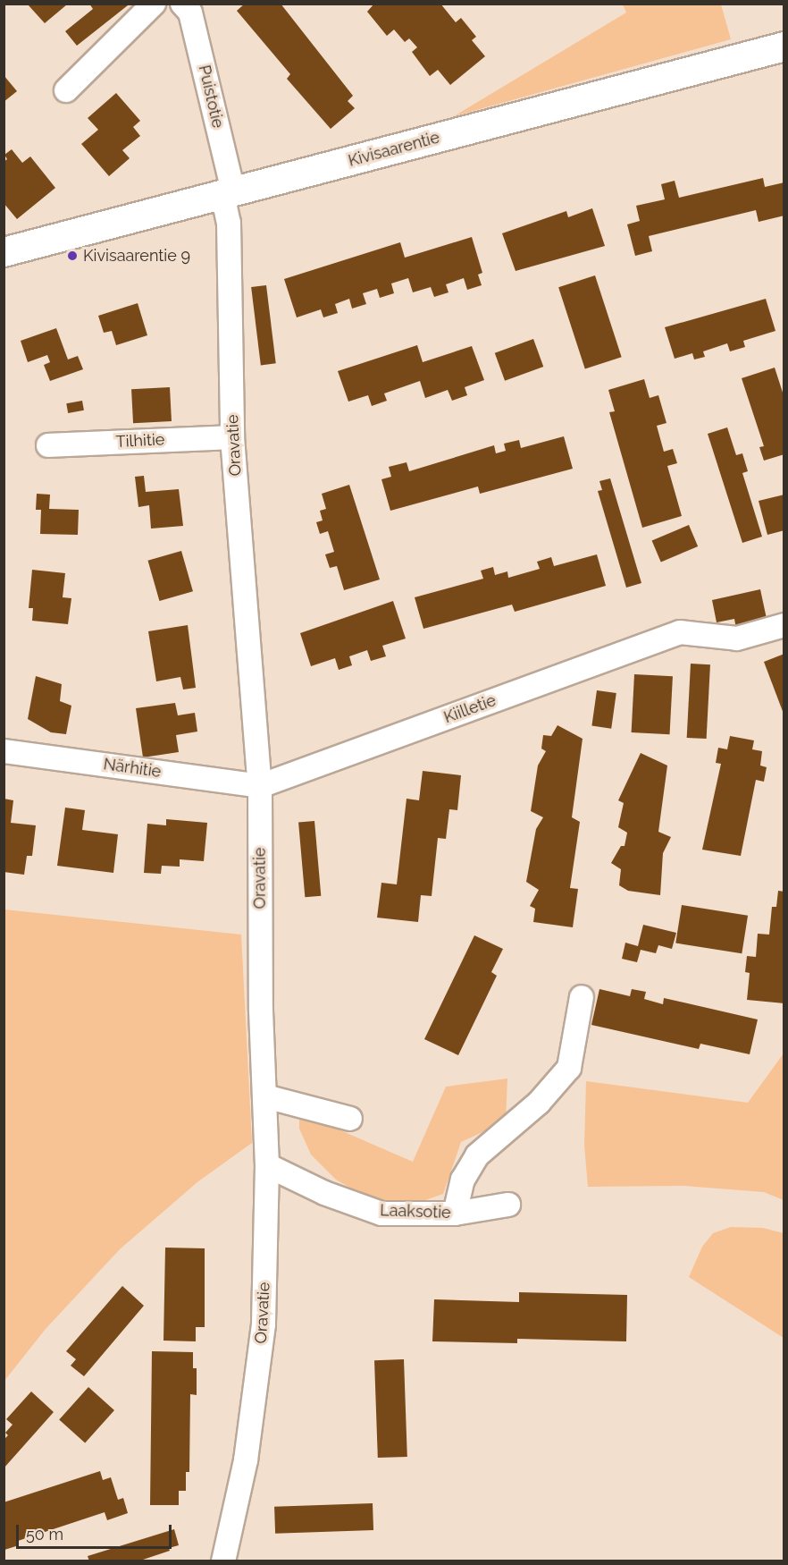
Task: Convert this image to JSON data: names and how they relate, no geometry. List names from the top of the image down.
{
  "streets": {
    "street": [
      "Puistotie",
      "Kivisaarentie",
      "Tilhitie",
      "Oravatie",
      "Kiilletie",
      "Närhitie",
      "Laaksotie"
    ]
  },
  "crossings": [
    ["Puistotie", "Kivisaarentie"],
    ["Puistotie", "Oravatie"],
    ["Kivisaarentie", "Oravatie"],
    ["Tilhitie", "Oravatie"],
    ["Oravatie", "Kiilletie"],
    ["Oravatie", "Närhitie"],
    ["Oravatie", "Laaksotie"],
    ["Kiilletie", "Närhitie"]
  ],
  "places": ["Kivisaarentie 9"],
  "scale_bar": "50 m"
}
